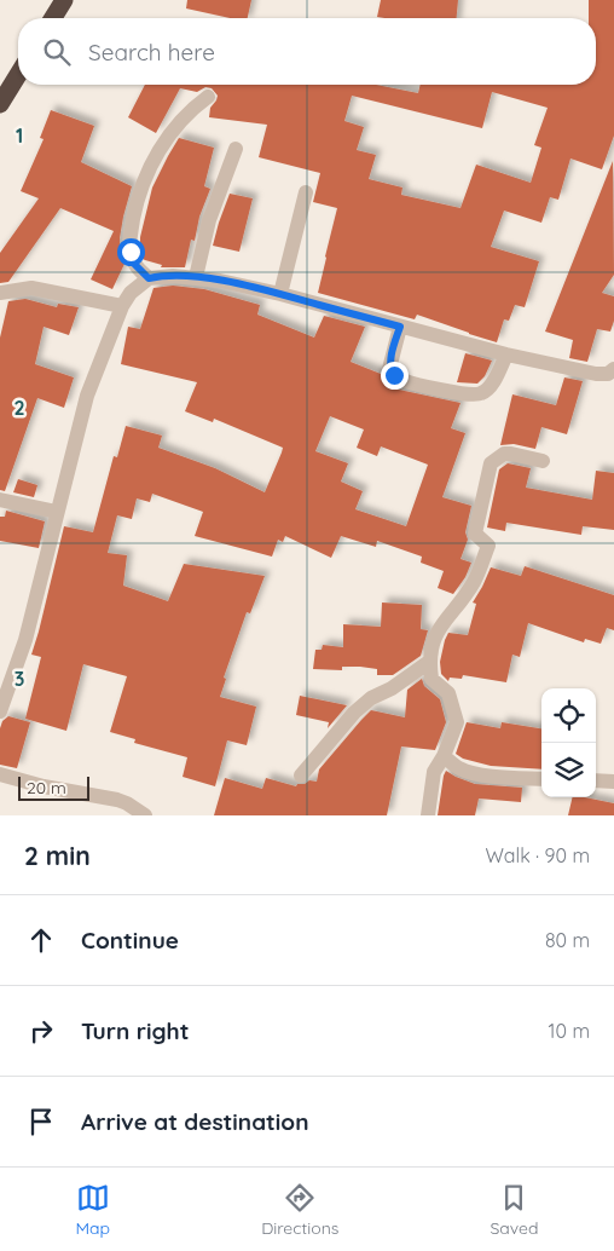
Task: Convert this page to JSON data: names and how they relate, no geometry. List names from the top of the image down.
{
  "scale_bar": "20 m",
  "page": {
    "search": "Search here",
    "scale": "20 m",
    "heading": ["2 min", "Walk · 90 m"],
    "list": [
      ["Continue", "80 m"],
      ["Turn right", "10 m"],
      "Arrive at destination"
    ],
    "nav": ["Map", "Directions", "Saved"]
  },
  "grid": {
    "rows": ["1", "2", "3"]
  }
}
